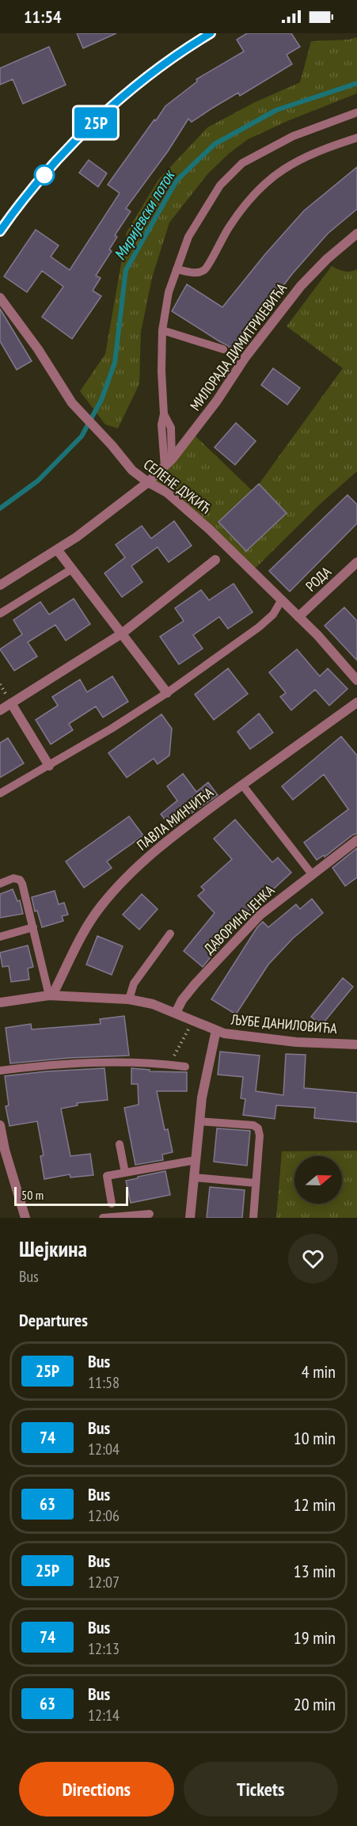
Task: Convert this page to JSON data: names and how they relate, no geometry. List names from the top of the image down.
{
  "streets": {
    "street": [
      "МИЛОРАДА ДИМИТРИЈЕВИЋА",
      "СЕЛЕНЕ ДУКИЋ",
      "РОДА",
      "ПАВЛА МИНЧИЋА",
      "ДАВОРИНА ЈЕНКА",
      "ЉУБЕ ДАНИЛОВИЋА"
    ]
  },
  "crossings": [
    ["МИЛОРАДА ДИМИТРИЈЕВИЋА", "СЕЛЕНЕ ДУКИЋ"],
    ["СЕЛЕНЕ ДУКИЋ", "РОДА"],
    ["ПАВЛА МИНЧИЋА", "ЉУБЕ ДАНИЛОВИЋА"],
    ["ДАВОРИНА ЈЕНКА", "ЉУБЕ ДАНИЛОВИЋА"]
  ],
  "water": ["Миријевски поток"],
  "lines": ["bus line 25P"],
  "scale_bar": "50 m",
  "north": "right",
  "page": {
    "status": "11:54",
    "on_map": "25P",
    "scale": "50 m",
    "heading": [
      ["Шејкина", "Bus"],
      "Departures"
    ],
    "list": [
      {
        "mark": "25P",
        "name": "Bus",
        "note": "11:58",
        "value": "4 min"
      },
      {
        "mark": "74",
        "name": "Bus",
        "note": "12:04",
        "value": "10 min"
      },
      {
        "mark": "63",
        "name": "Bus",
        "note": "12:06",
        "value": "12 min"
      },
      {
        "mark": "25P",
        "name": "Bus",
        "note": "12:07",
        "value": "13 min"
      },
      {
        "mark": "74",
        "name": "Bus",
        "note": "12:13",
        "value": "19 min"
      },
      {
        "mark": "63",
        "name": "Bus",
        "note": "12:14",
        "value": "20 min"
      }
    ],
    "buttons": ["Directions", "Tickets"]
  }
}
